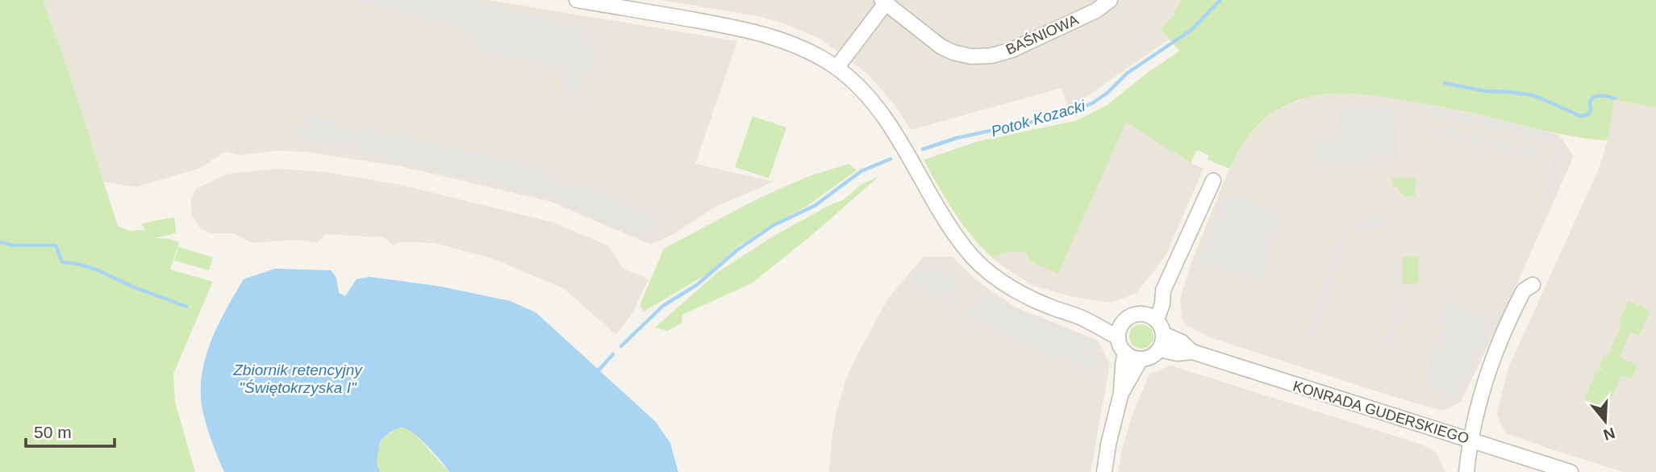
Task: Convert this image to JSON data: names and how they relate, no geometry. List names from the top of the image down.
{
  "streets": {
    "street": ["BAŚNIOWA", "KONRADA GUDERSKIEGO"]
  },
  "water": ["Potok Kozacki", "Zbiornik retencyjny \"Świętokrzyska I\""],
  "scale_bar": "50 m",
  "north": "bottom"
}
